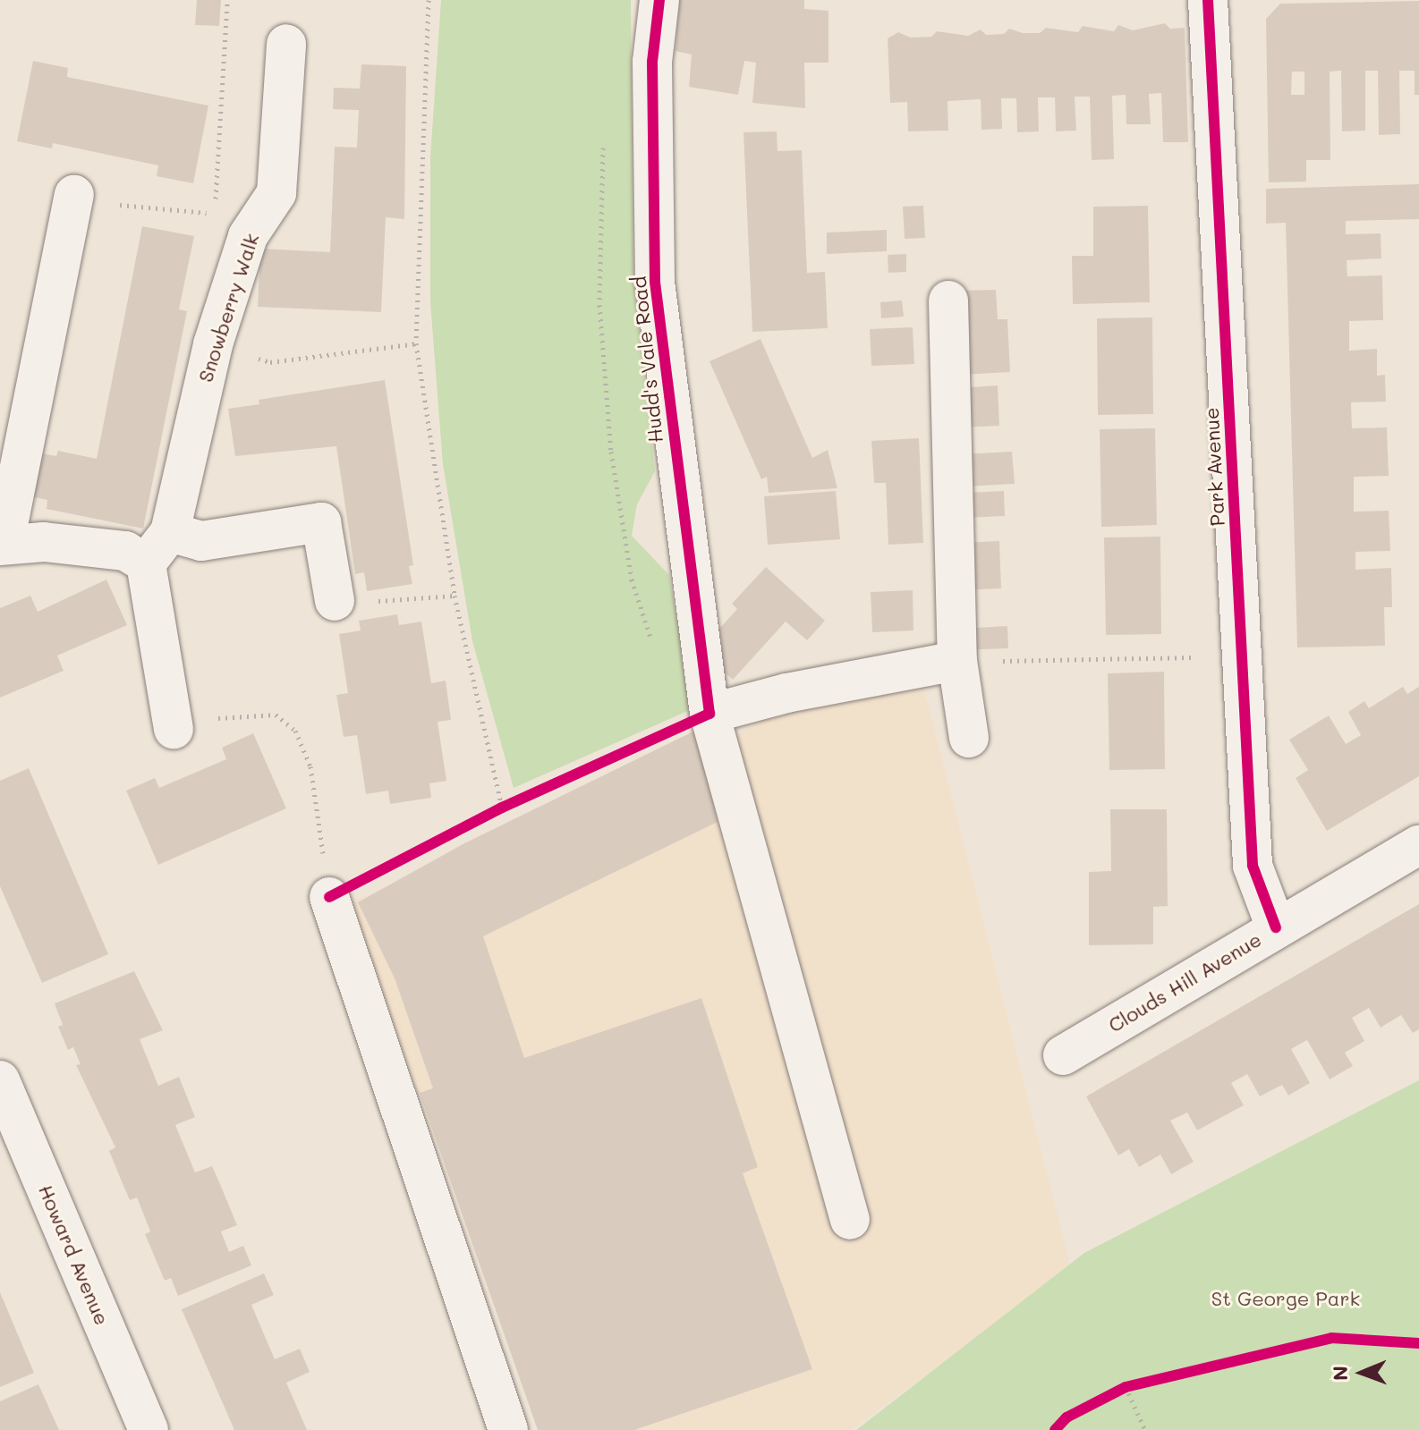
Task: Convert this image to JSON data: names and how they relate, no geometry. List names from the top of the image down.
{
  "streets": {
    "street": [
      "Snowberry Walk",
      "Hudd's Vale Road",
      "Park Avenue",
      "Clouds Hill Avenue",
      "Howard Avenue"
    ]
  },
  "crossings": [
    ["Park Avenue", "Clouds Hill Avenue"]
  ],
  "parks": ["St George Park"],
  "north": "left"
}
